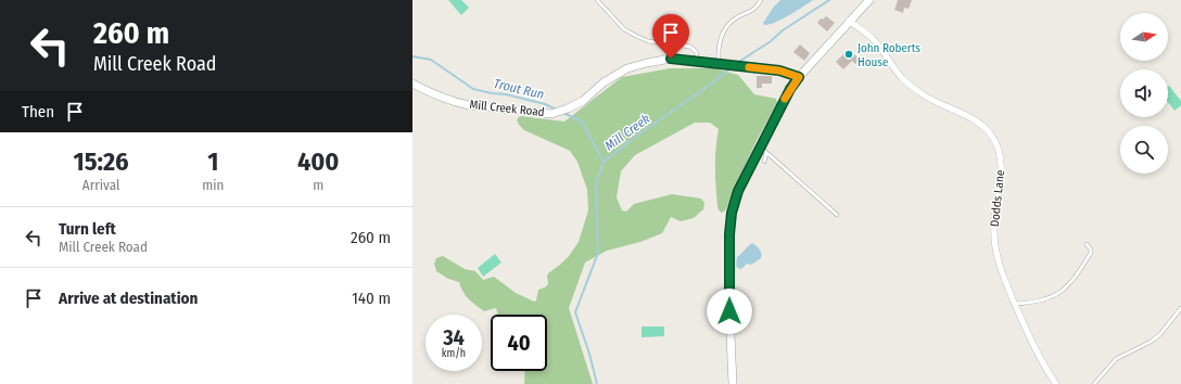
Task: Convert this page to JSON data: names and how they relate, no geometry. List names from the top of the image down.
{
  "streets": {
    "street": ["Mill Creek Road", "Dodds Lane"]
  },
  "water": ["Trout Run", "Mill Creek"],
  "places": ["John Roberts House"],
  "north": "right",
  "page": {
    "turn": ["260 m", "Mill Creek Road"],
    "then": "Then",
    "eta": [
      "15:26",
      "Arrival",
      "1",
      "min",
      "400",
      "m"
    ],
    "list": [
      {
        "name": "Turn left",
        "note": "Mill Creek Road",
        "value": "260 m"
      },
      {
        "name": "Arrive at destination",
        "value": "140 m"
      }
    ],
    "speed": "34 km/h",
    "limit": "40"
  }
}
